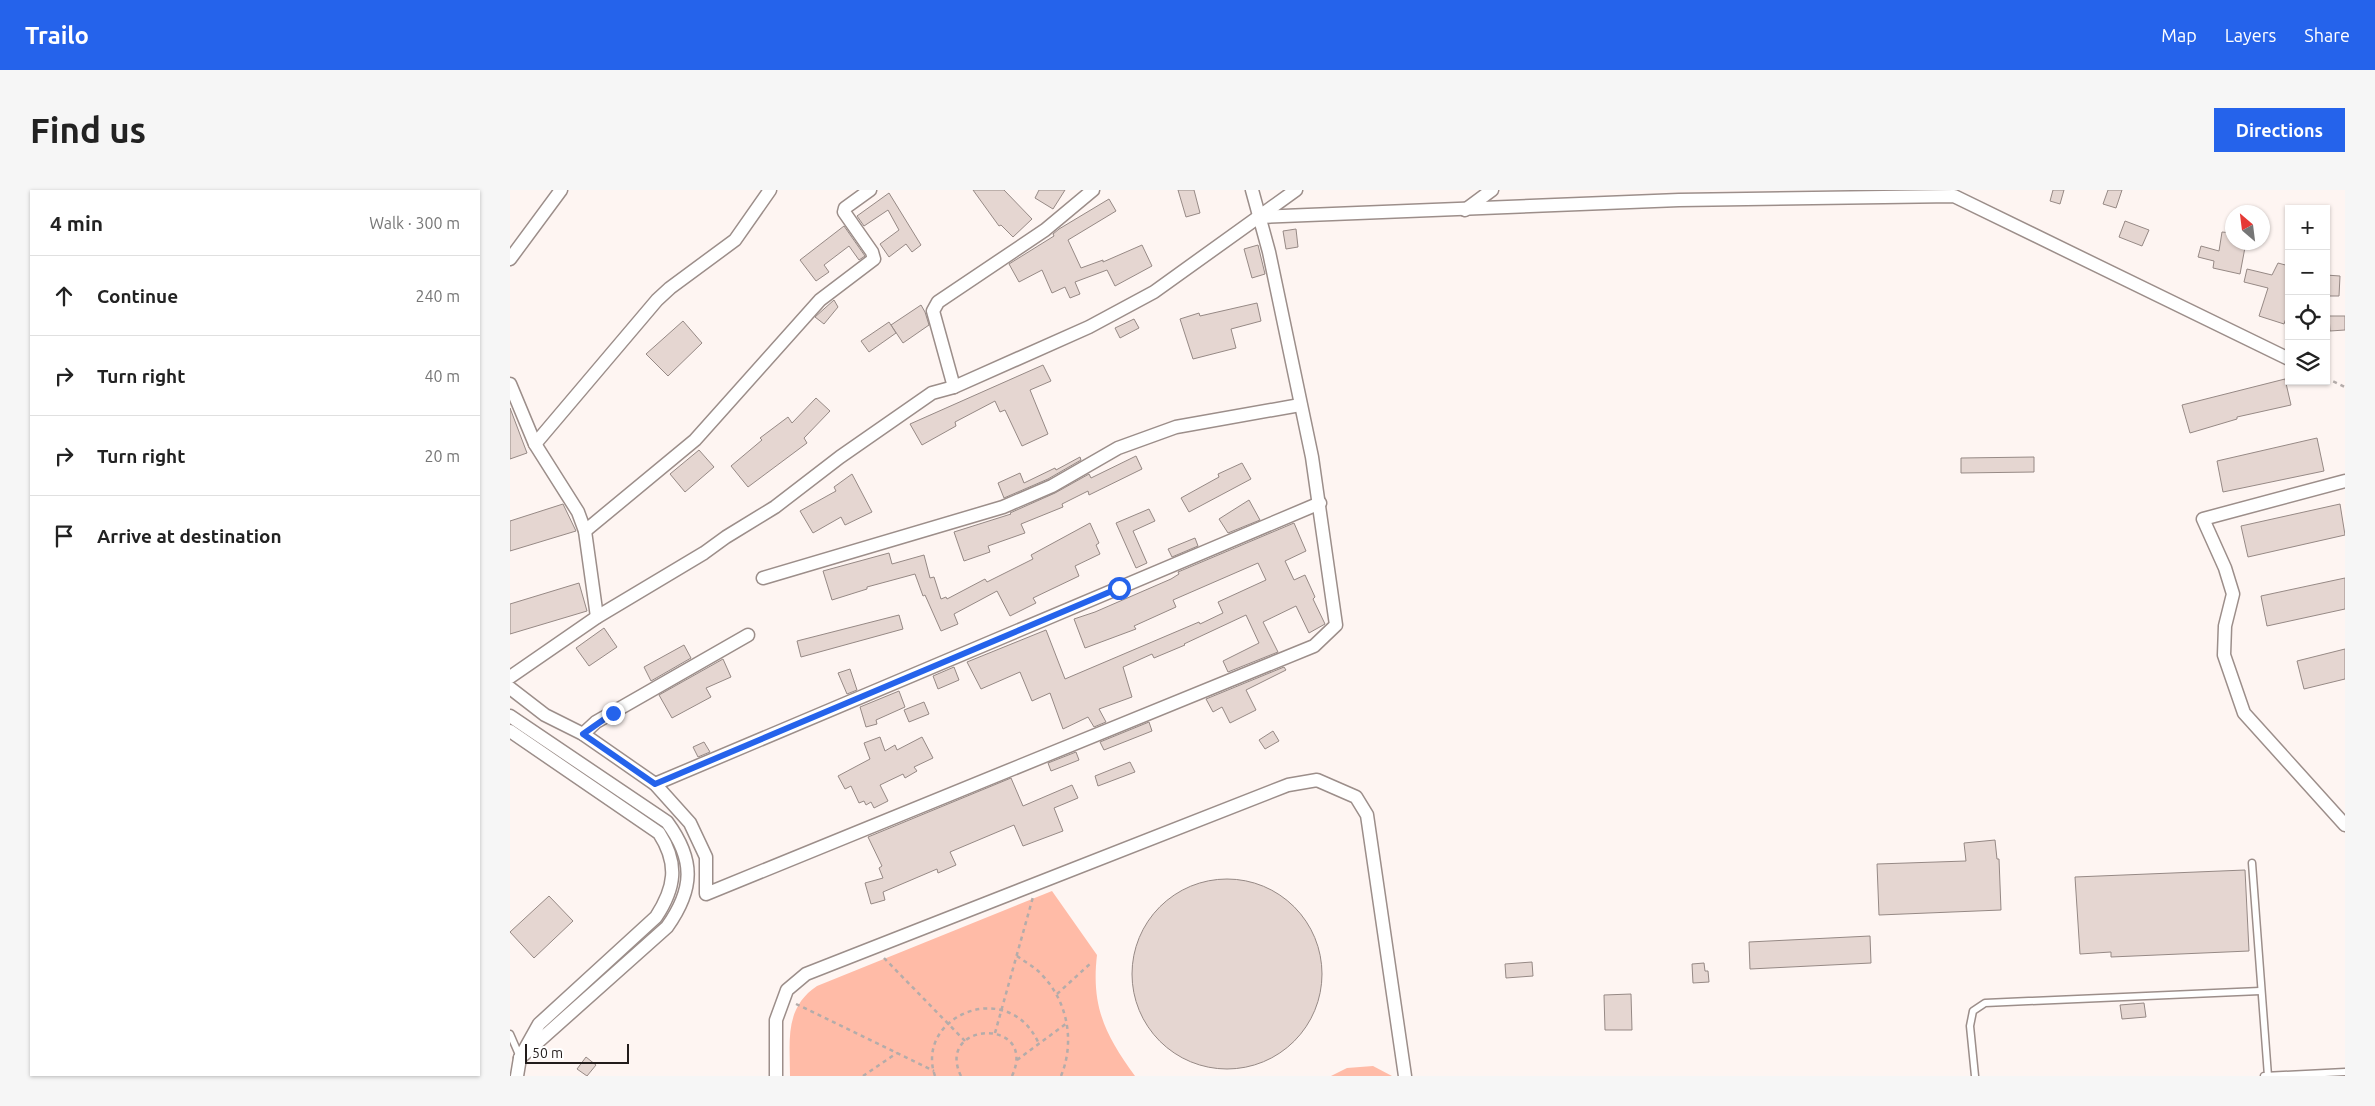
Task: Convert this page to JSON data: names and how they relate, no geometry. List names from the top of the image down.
{
  "scale_bar": "50 m",
  "north": "top left",
  "page": {
    "header": "Trailo",
    "nav": ["Map", "Layers", "Share"],
    "buttons": "Directions",
    "title": "Find us",
    "heading": ["4 min", "Walk · 300 m"],
    "map_buttons": ["+", "−"],
    "list": [
      ["Continue", "240 m"],
      ["Turn right", "40 m"],
      ["Turn right", "20 m"],
      "Arrive at destination"
    ],
    "scale": "50 m"
  }
}
